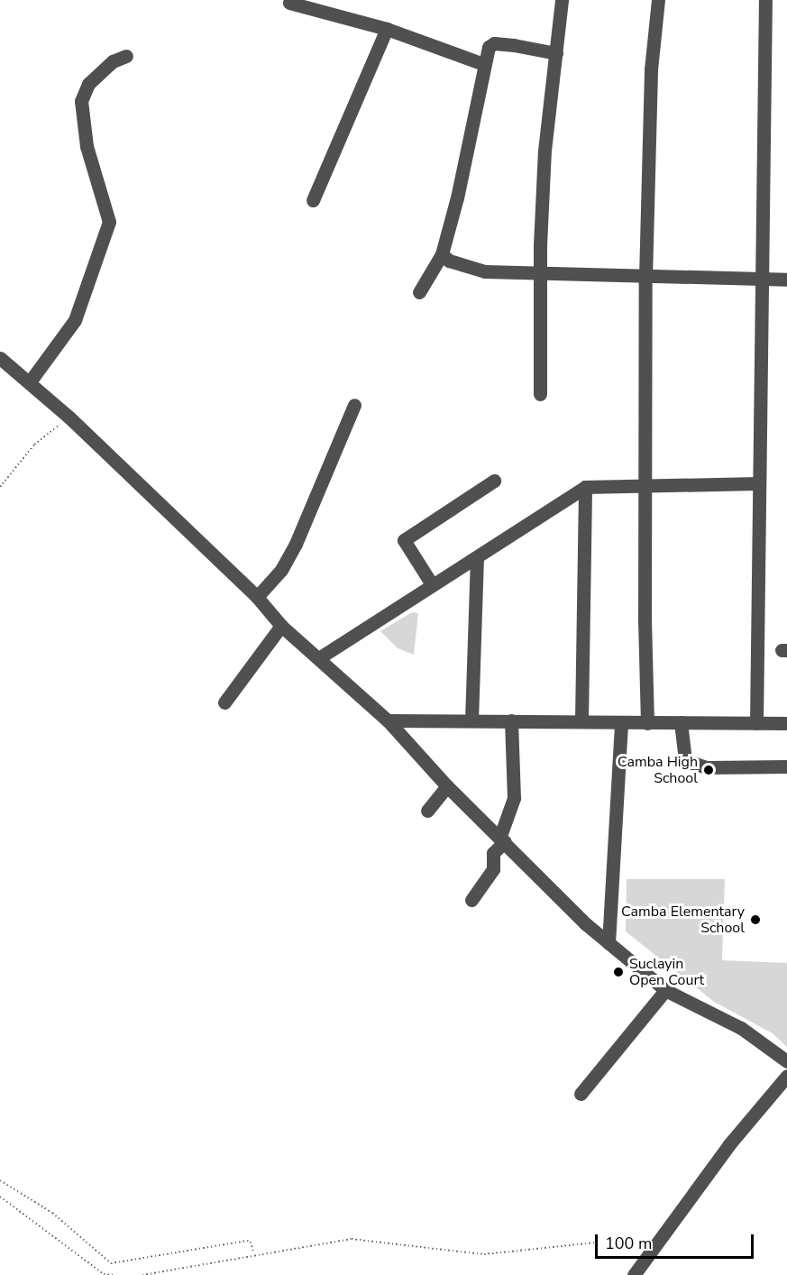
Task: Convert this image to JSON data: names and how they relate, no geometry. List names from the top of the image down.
{
  "places": ["Camba High School", "Camba Elementary School", "Suclayin Open Court"],
  "scale_bar": "100 m"
}
